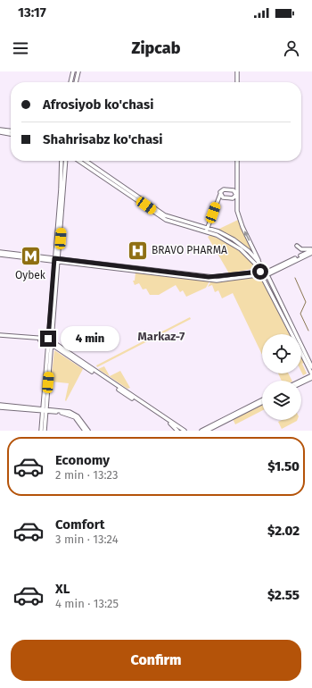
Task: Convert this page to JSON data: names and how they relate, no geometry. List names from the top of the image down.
{
  "districts": ["Markaz-7"],
  "places": {
    "hospital": ["BRAVO PHARMA"],
    "metro station": ["Oybek"]
  },
  "page": {
    "status": "13:17",
    "header": "Zipcab",
    "banner": ["Afrosiyob ko'chasi", "Shahrisabz ko'chasi"],
    "bubble": "4 min",
    "list": [
      {
        "name": "Economy",
        "note": "2 min · 13:23",
        "value": "$1.50"
      },
      {
        "name": "Comfort",
        "note": "3 min · 13:24",
        "value": "$2.02"
      },
      {
        "name": "XL",
        "note": "4 min · 13:25",
        "value": "$2.55"
      }
    ],
    "buttons": "Confirm"
  }
}
